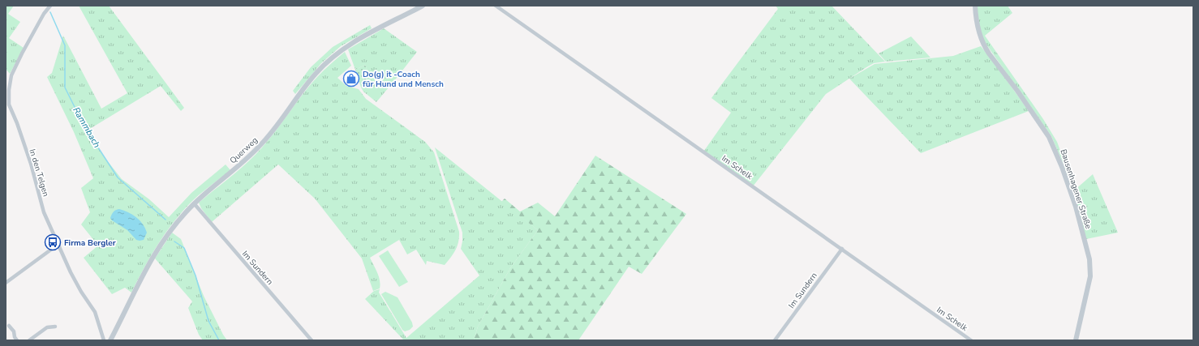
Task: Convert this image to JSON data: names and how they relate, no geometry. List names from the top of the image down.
{
  "streets": {
    "street": [
      "Querweg",
      "Im Schelk",
      "In den Telgen",
      "Bausenhagener Straße",
      "Im Sundern"
    ]
  },
  "crossings": [
    ["Querweg", "Im Sundern"],
    ["Im Schelk", "Im Sundern"]
  ],
  "water": ["Rammbach"],
  "places": {
    "shop": ["Do(g) it -Coach für Hund und Mensch"],
    "bus stop": ["Firma Bergler"]
  }
}
